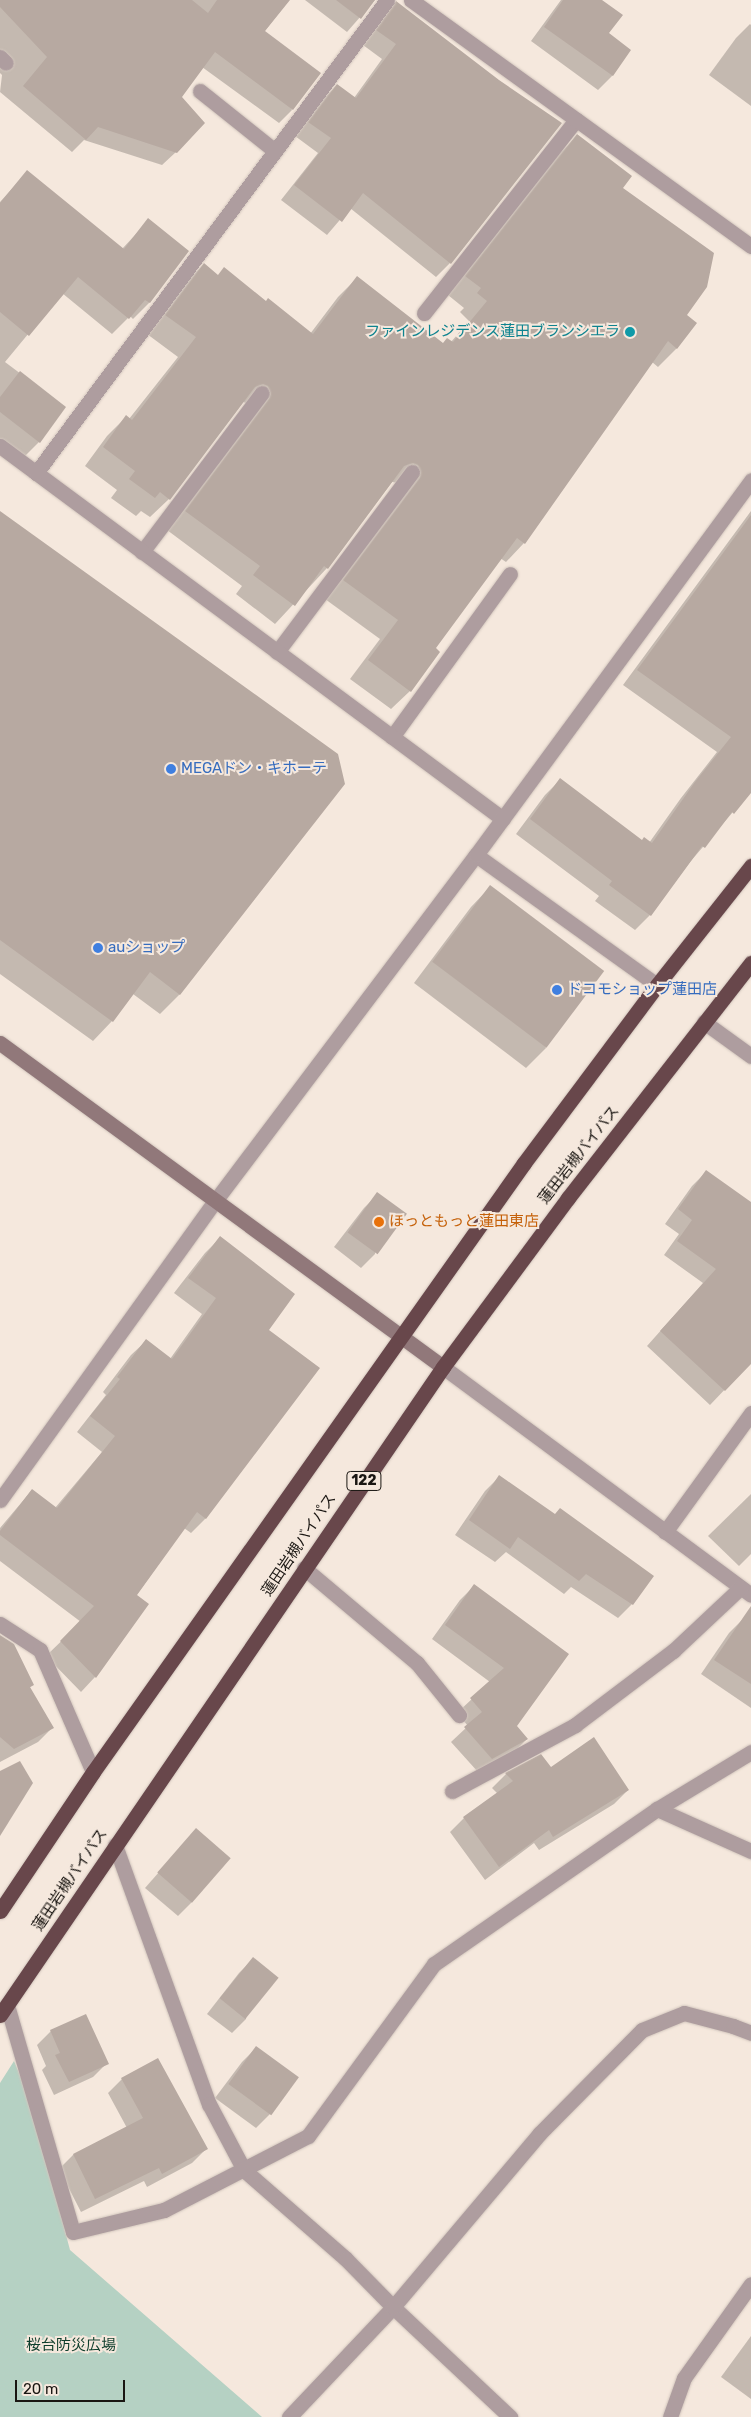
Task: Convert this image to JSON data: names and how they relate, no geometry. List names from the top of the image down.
{
  "streets": {
    "highway": ["蓮田岩槻バイパス", "122"]
  },
  "parks": ["桜台防災広場"],
  "places": [
    "ファインレジデンス蓮田ブランシエラ",
    "MEGAドン・キホーテ",
    "auショップ",
    "ドコモショップ蓮田店",
    "ほっともっと蓮田東店"
  ],
  "scale_bar": "20 m"
}
